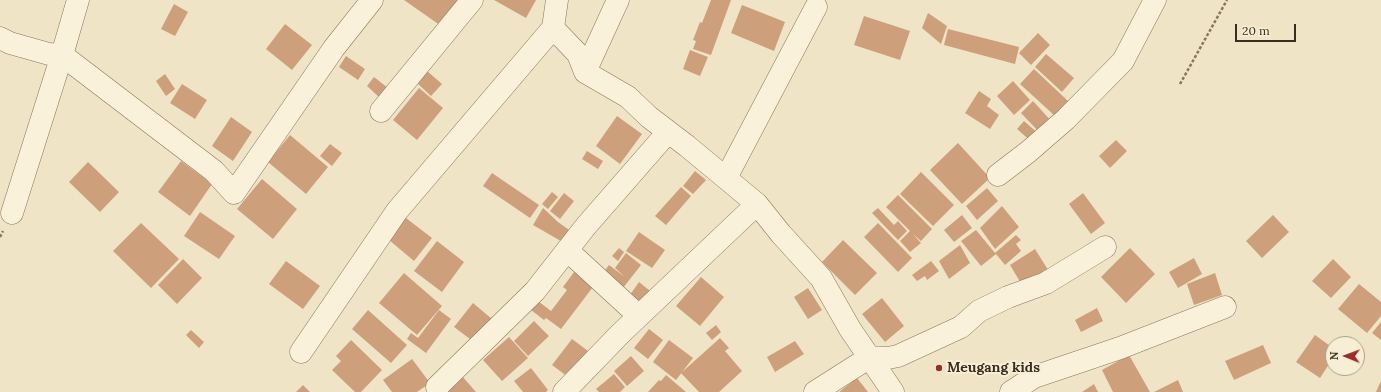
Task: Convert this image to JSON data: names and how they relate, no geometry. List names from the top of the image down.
{
  "places": ["Meugang kids"],
  "scale_bar": "20 m",
  "north": "left"
}
